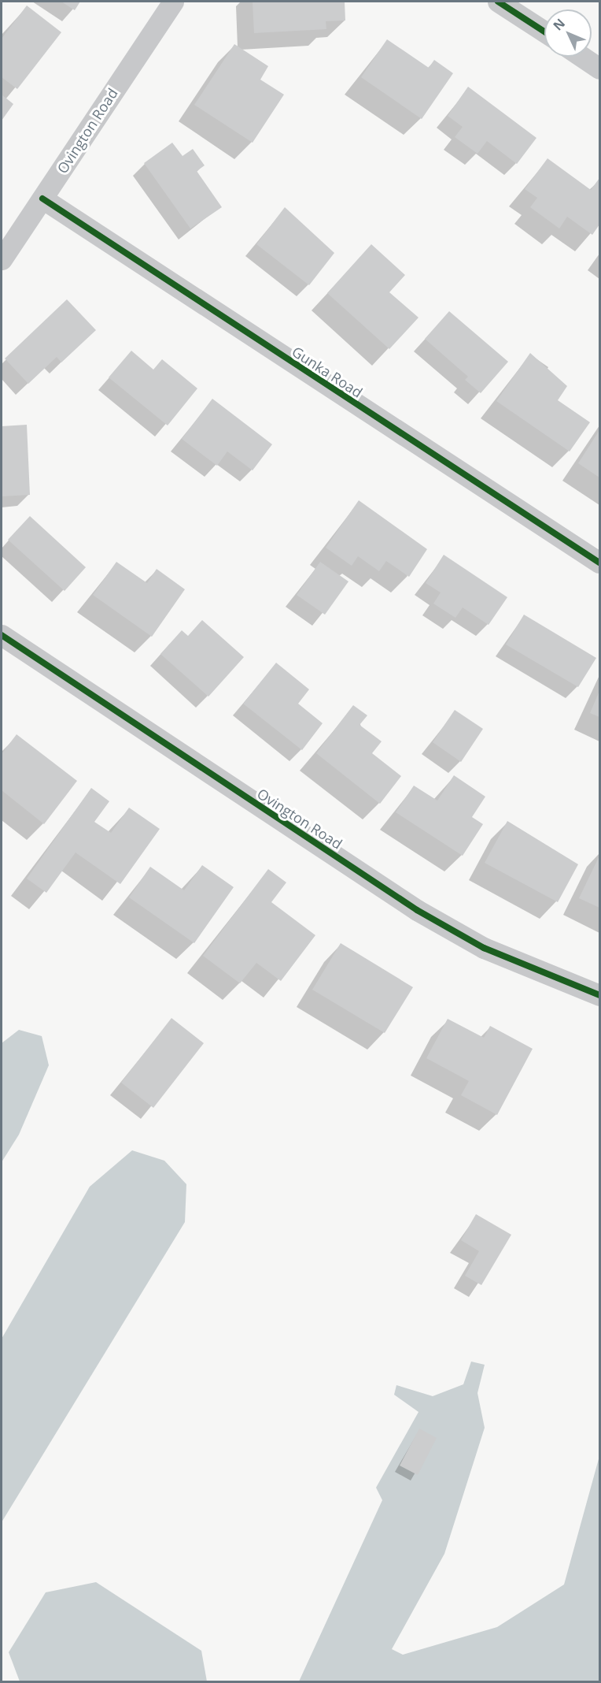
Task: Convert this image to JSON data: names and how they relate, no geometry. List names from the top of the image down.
{
  "streets": {
    "street": ["Ovington Road", "Gunka Road"]
  },
  "crossings": [
    ["Ovington Road", "Gunka Road"]
  ],
  "north": "top left"
}
